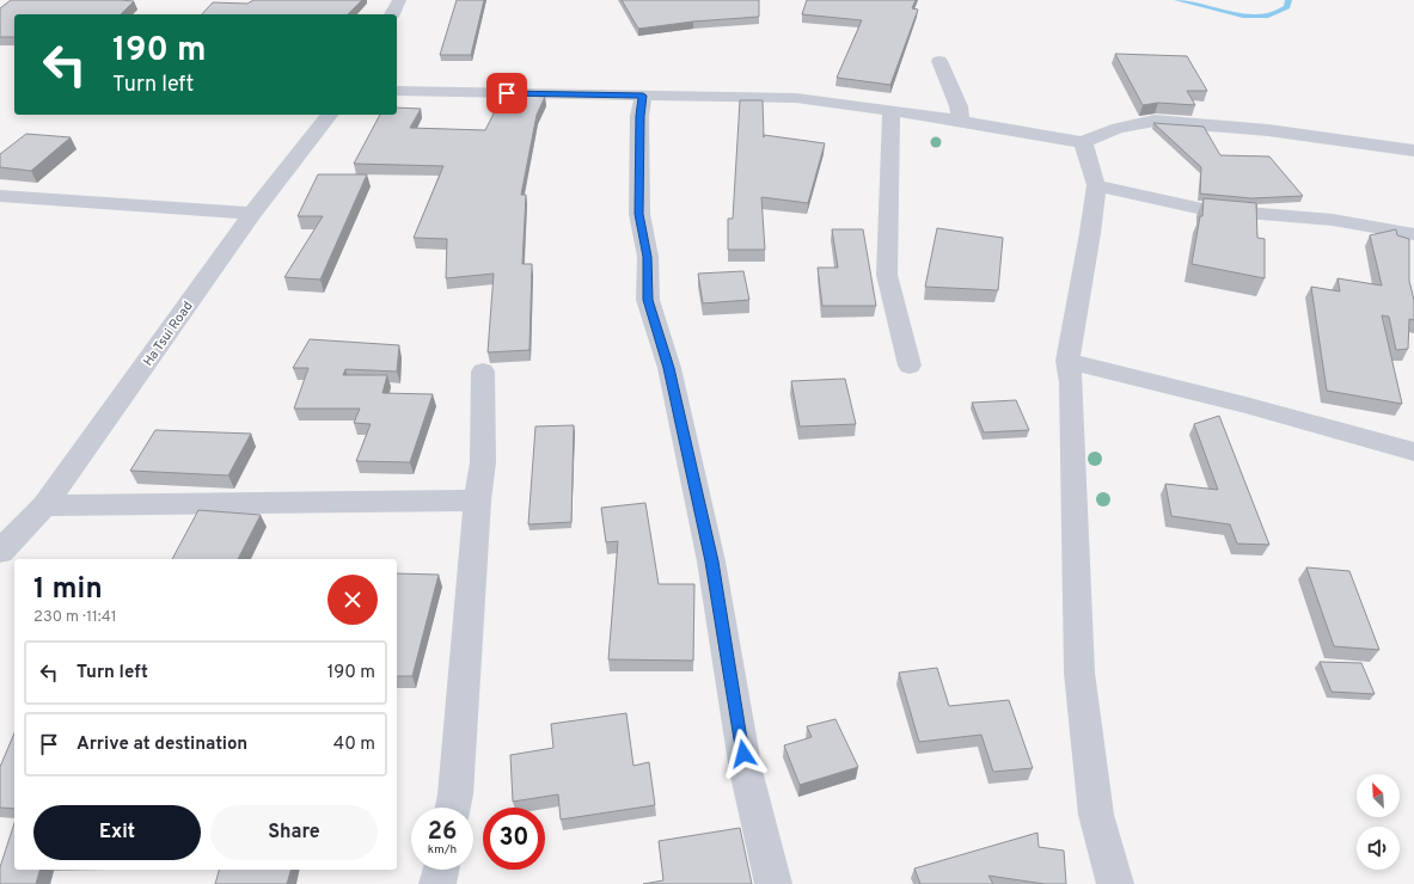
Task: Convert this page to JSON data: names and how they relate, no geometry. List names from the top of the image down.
{
  "streets": {
    "street": ["Ha Tsui Road"]
  },
  "north": "top left",
  "page": {
    "turn": ["190 m", "Turn left"],
    "heading": ["1 min", "230 m · 11:41"],
    "list": [
      {
        "name": "Turn left",
        "value": "190 m"
      },
      {
        "name": "Arrive at destination",
        "value": "40 m"
      }
    ],
    "buttons": ["Exit", "Share"],
    "speed": "26 km/h",
    "limit": "30"
  }
}
